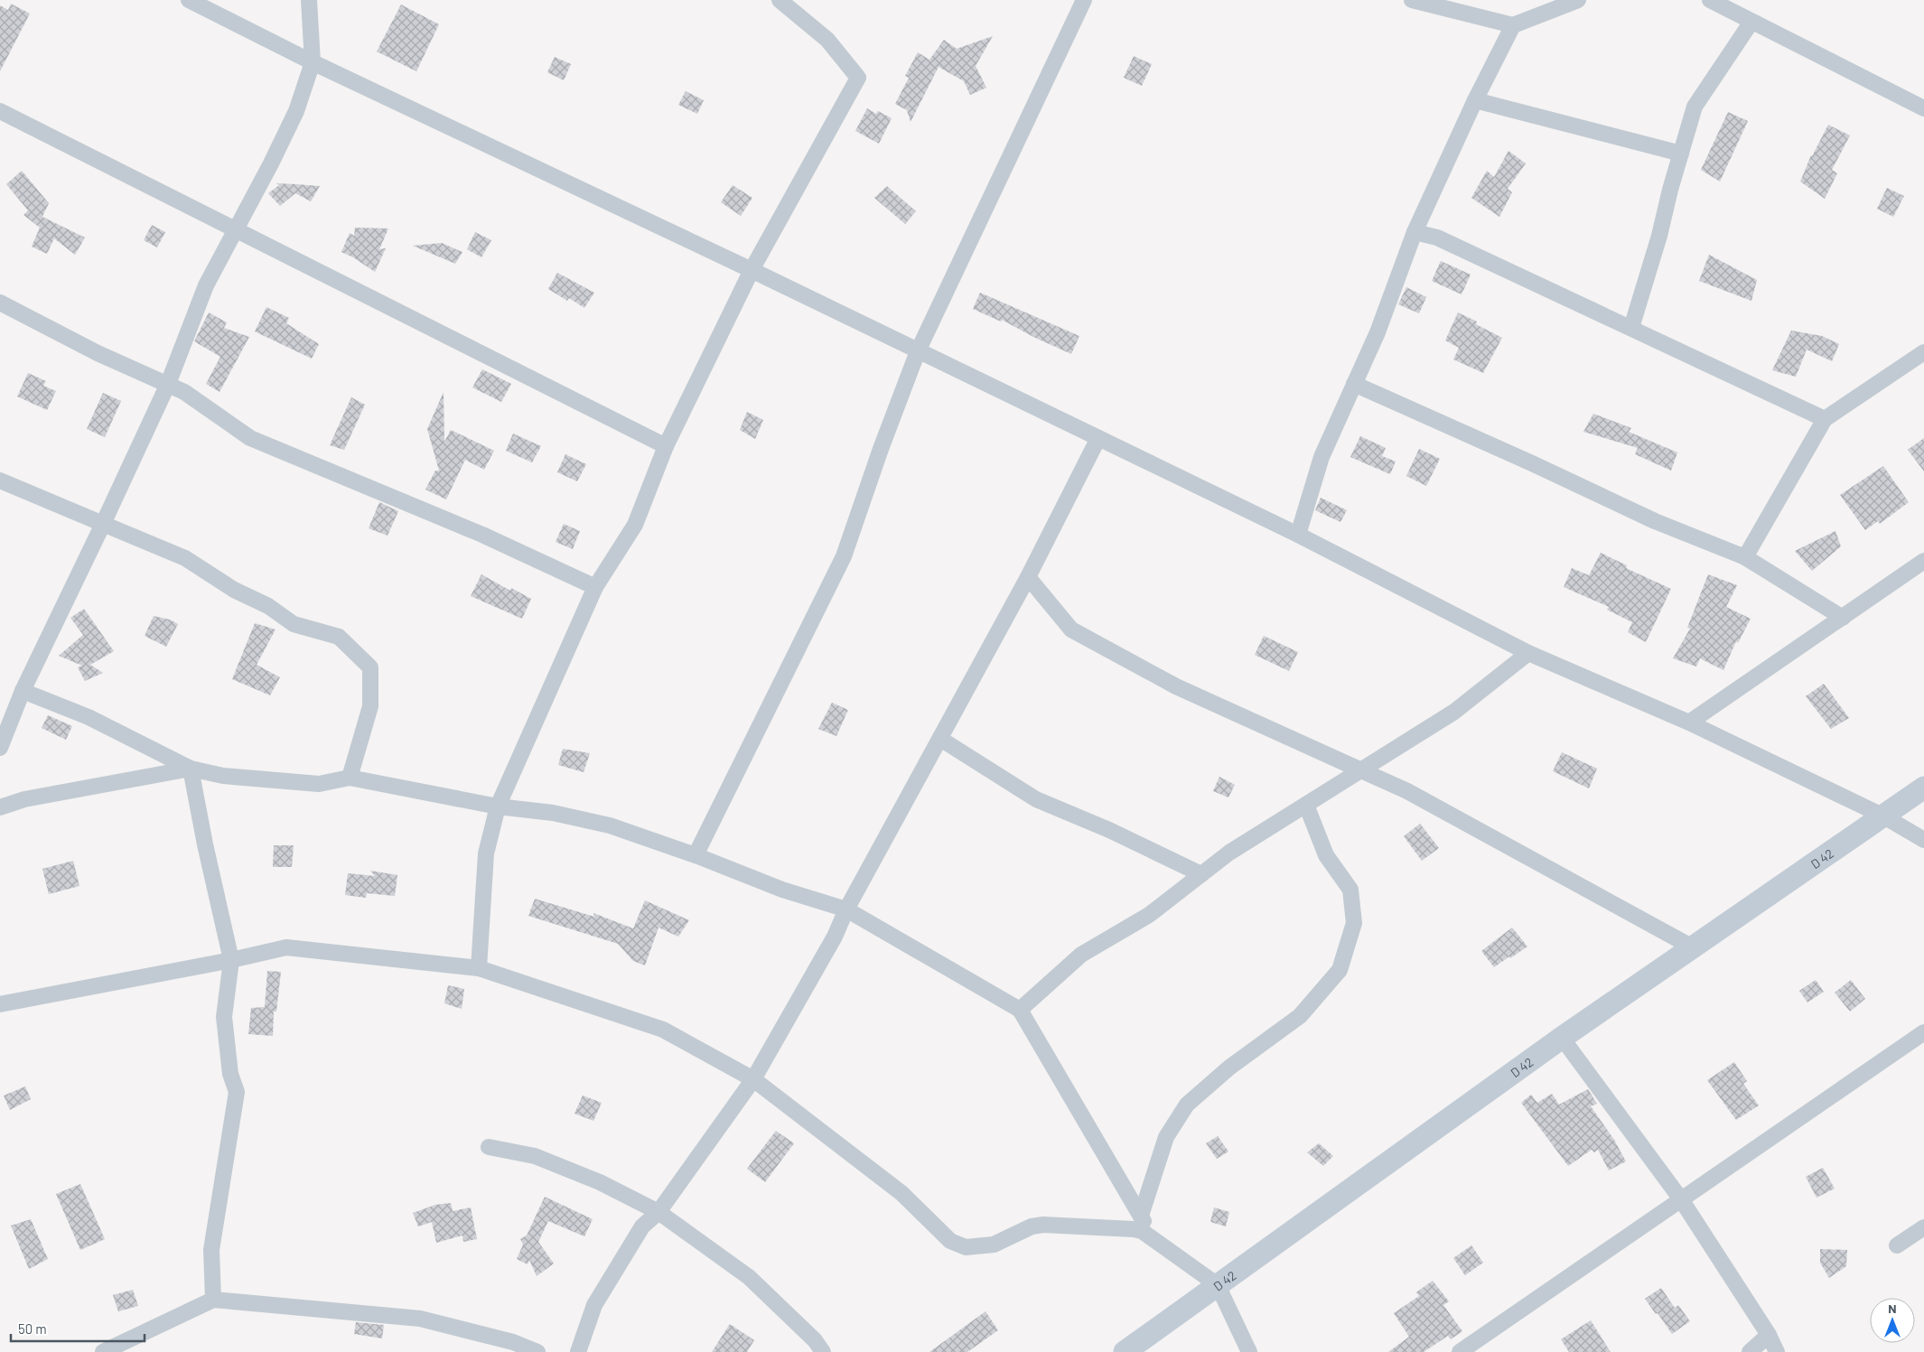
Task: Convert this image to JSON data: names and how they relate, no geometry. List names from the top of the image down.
{
  "streets": {
    "street": ["D 42"]
  },
  "scale_bar": "50 m",
  "north": "top"
}
